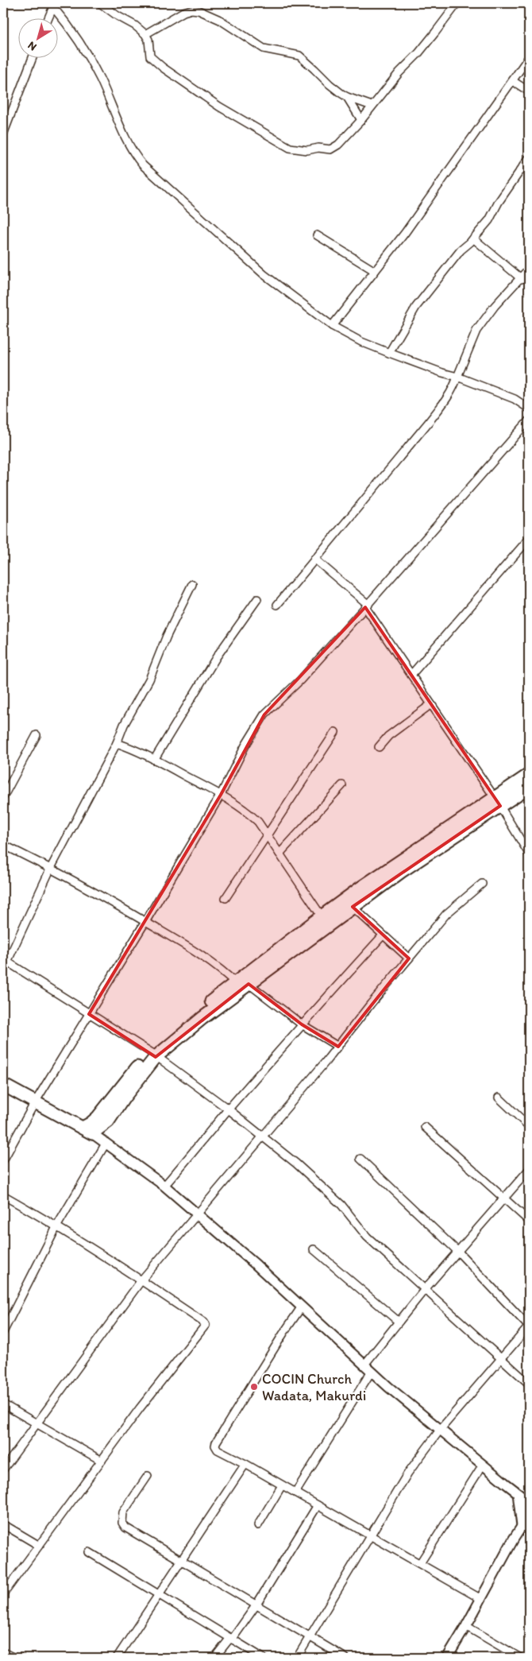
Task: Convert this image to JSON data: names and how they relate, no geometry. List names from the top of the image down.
{
  "places": ["COCIN Church Wadata, Makurdi"],
  "north": "bottom left"
}
